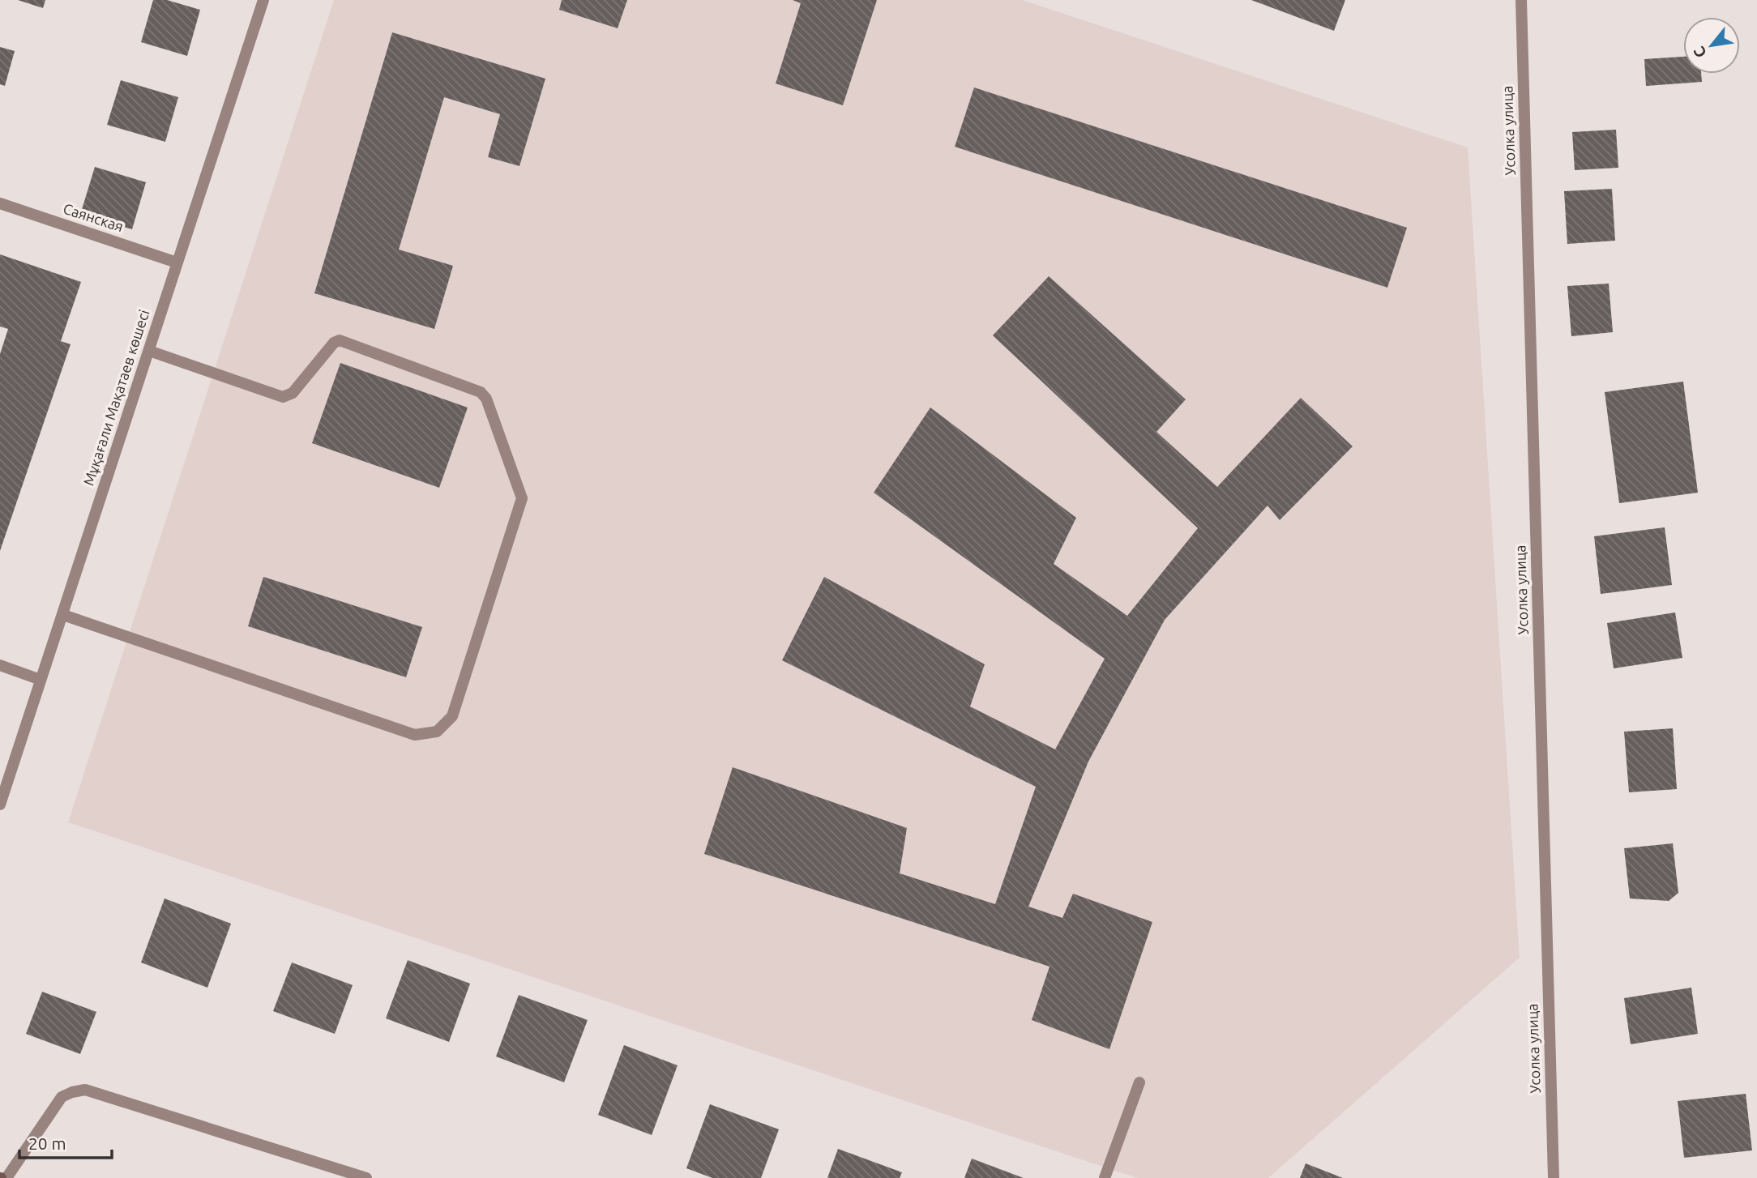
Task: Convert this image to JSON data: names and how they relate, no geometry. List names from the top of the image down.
{
  "streets": {
    "street": ["Усолка улица", "Саянская", "Мұқағали Мақатаев көшесі"]
  },
  "crossings": [
    ["Саянская", "Мұқағали Мақатаев көшесі"]
  ],
  "scale_bar": "20 m",
  "north": "bottom left"
}
